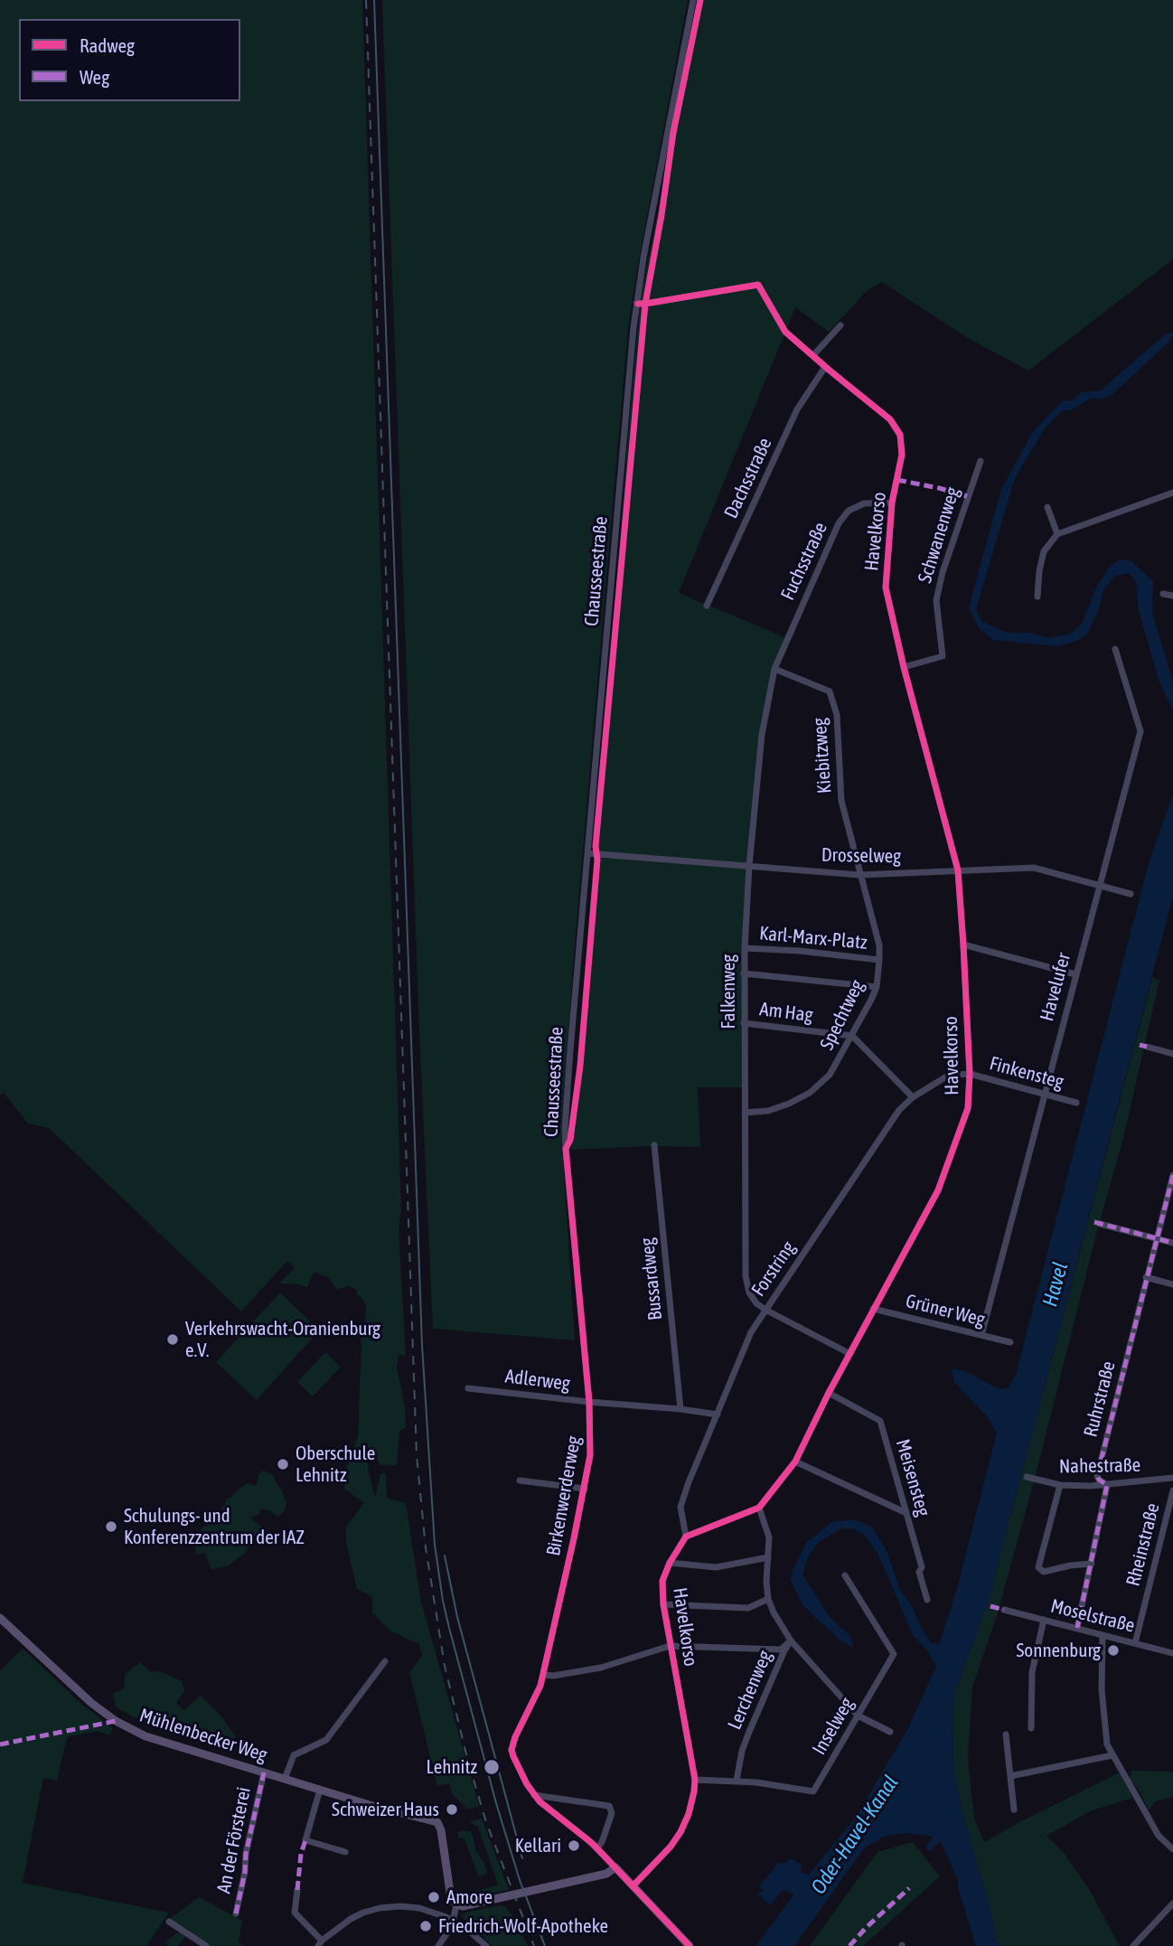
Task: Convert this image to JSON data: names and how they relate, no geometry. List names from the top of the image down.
{
  "streets": {
    "main road": ["Mühlenbecker Weg"],
    "street": [
      "Dachsstraße",
      "Havelkorso",
      "Schwanenweg",
      "Fuchsstraße",
      "Chausseestraße",
      "Kiebitzweg",
      "Drosselweg",
      "Karl-Marx-Platz",
      "Havelufer",
      "Falkenweg",
      "Am Hag",
      "Spechtweg",
      "Finkensteg",
      "Forstring",
      "Bussardweg",
      "Grüner Weg",
      "Adlerweg",
      "Ruhrstraße",
      "Nahestraße",
      "Meisensteg",
      "Birkenwerderweg",
      "Rheinstraße",
      "Moselstraße",
      "Lerchenweg",
      "Inselweg",
      "An der Försterei"
    ]
  },
  "crossings": [
    ["Dachsstraße", "Havelkorso"],
    ["Havelkorso", "Schwanenweg"],
    ["Havelkorso", "Fuchsstraße"],
    ["Havelkorso", "Chausseestraße"],
    ["Havelkorso", "Drosselweg"],
    ["Havelkorso", "Finkensteg"],
    ["Havelkorso", "Forstring"],
    ["Havelkorso", "Grüner Weg"],
    ["Havelkorso", "Meisensteg"],
    ["Havelkorso", "Lerchenweg"],
    ["Havelkorso", "Inselweg"],
    ["Fuchsstraße", "Kiebitzweg"],
    ["Fuchsstraße", "Falkenweg"],
    ["Chausseestraße", "Drosselweg"],
    ["Chausseestraße", "Birkenwerderweg"],
    ["Kiebitzweg", "Drosselweg"],
    ["Kiebitzweg", "Falkenweg"],
    ["Kiebitzweg", "Spechtweg"],
    ["Drosselweg", "Havelufer"],
    ["Drosselweg", "Falkenweg"],
    ["Drosselweg", "Spechtweg"],
    ["Karl-Marx-Platz", "Falkenweg"],
    ["Karl-Marx-Platz", "Spechtweg"],
    ["Havelufer", "Finkensteg"],
    ["Havelufer", "Grüner Weg"],
    ["Falkenweg", "Am Hag"],
    ["Falkenweg", "Spechtweg"],
    ["Falkenweg", "Forstring"],
    ["Am Hag", "Spechtweg"],
    ["Finkensteg", "Forstring"],
    ["Forstring", "Adlerweg"],
    ["Bussardweg", "Adlerweg"],
    ["Adlerweg", "Birkenwerderweg"],
    ["Ruhrstraße", "Nahestraße"],
    ["Ruhrstraße", "Moselstraße"],
    ["Rheinstraße", "Moselstraße"],
    ["Lerchenweg", "Inselweg"],
    ["Mühlenbecker Weg", "An der Försterei"]
  ],
  "water": ["Havel", "Oder-Havel-Kanal"],
  "places": [
    "Verkehrswacht-Oranienburg e.V.",
    "Oberschule Lehnitz",
    "Schulungs- und Konferenzzentrum der IAZ",
    "Sonnenburg",
    "Lehnitz",
    "Schweizer Haus",
    "Kellari",
    "Amore",
    "Friedrich-Wolf-Apotheke"
  ],
  "legend": ["Radweg", "Weg"]
}
